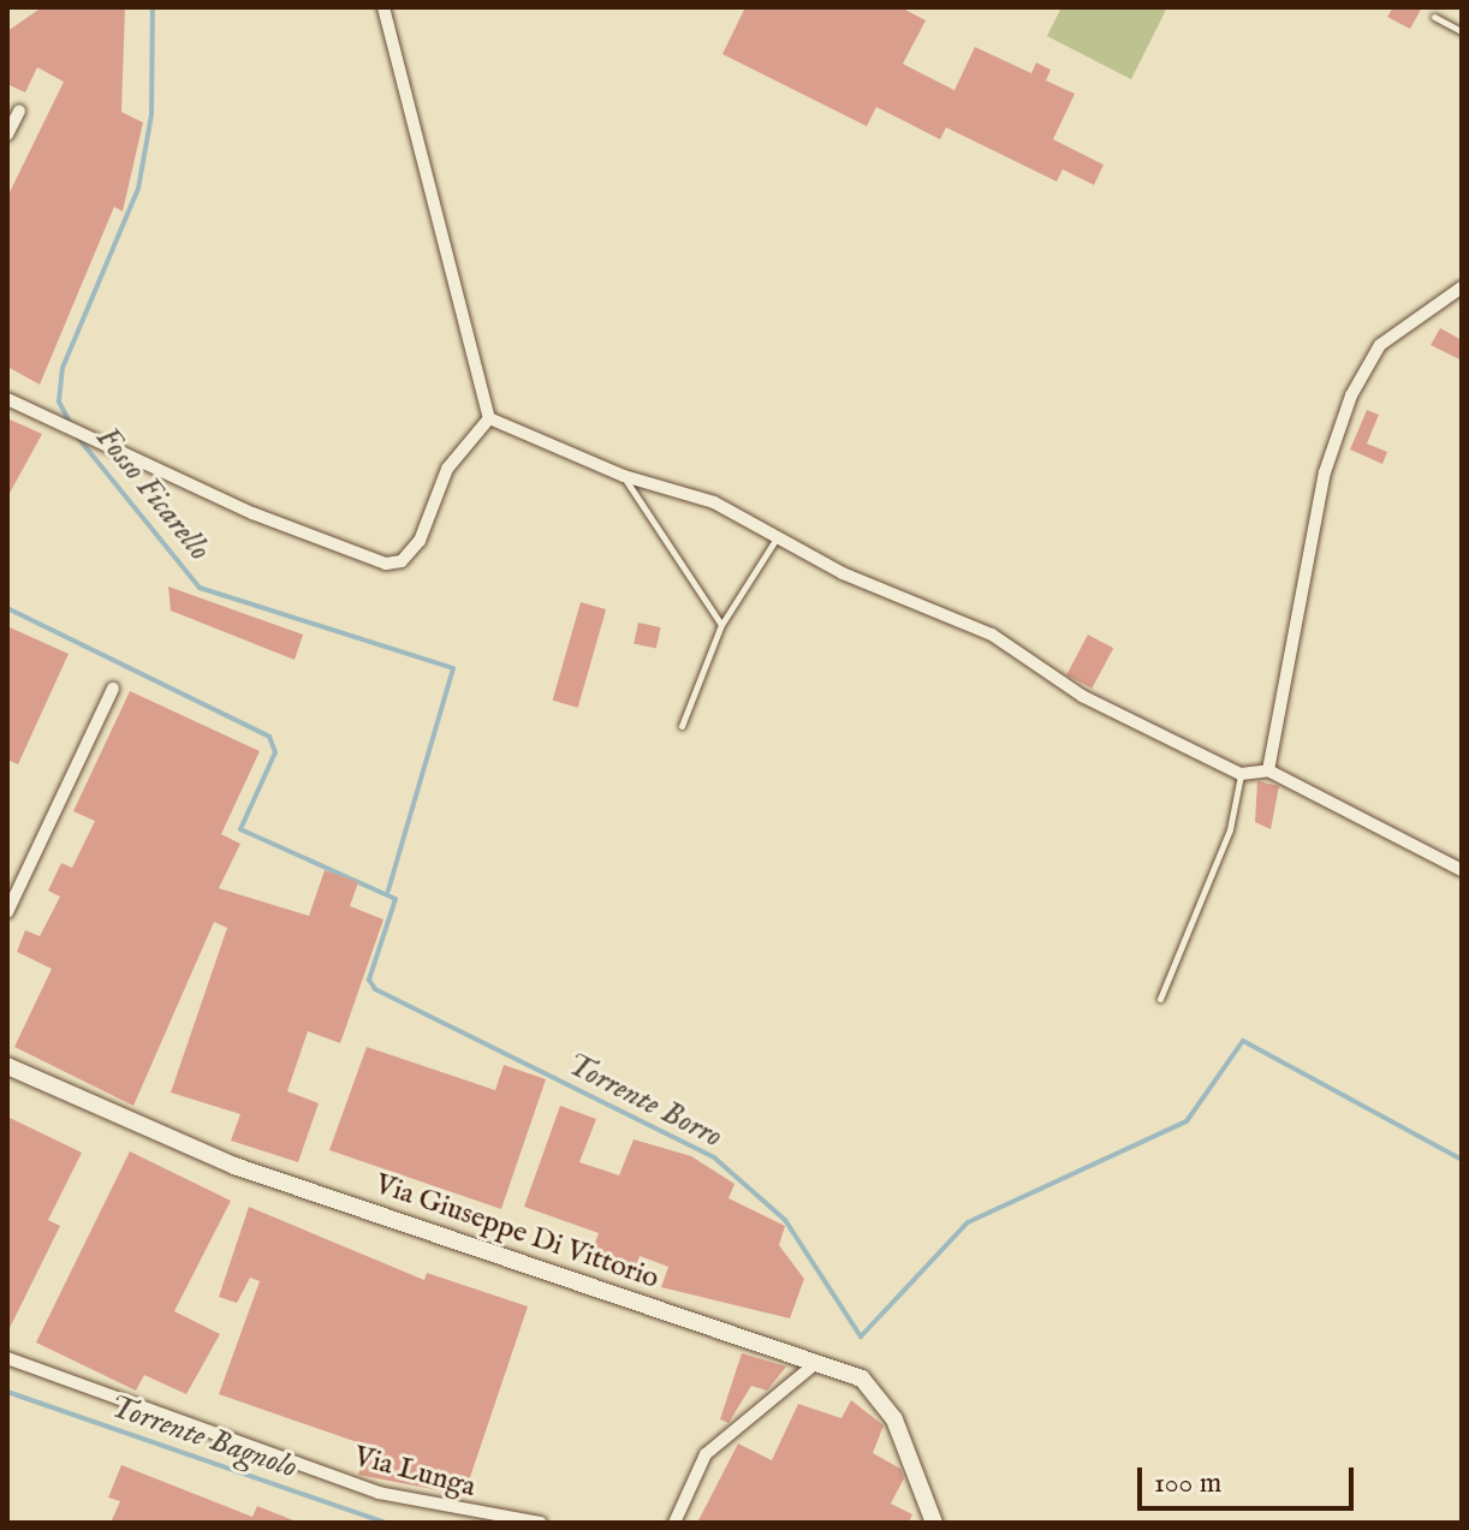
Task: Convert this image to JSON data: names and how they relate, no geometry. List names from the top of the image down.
{
  "streets": {
    "street": ["Via Giuseppe Di Vittorio", "Via Lunga"]
  },
  "water": ["Fosso Ficarello", "Torrente Borro", "Torrente Bagnolo"],
  "scale_bar": "100 m"
}
